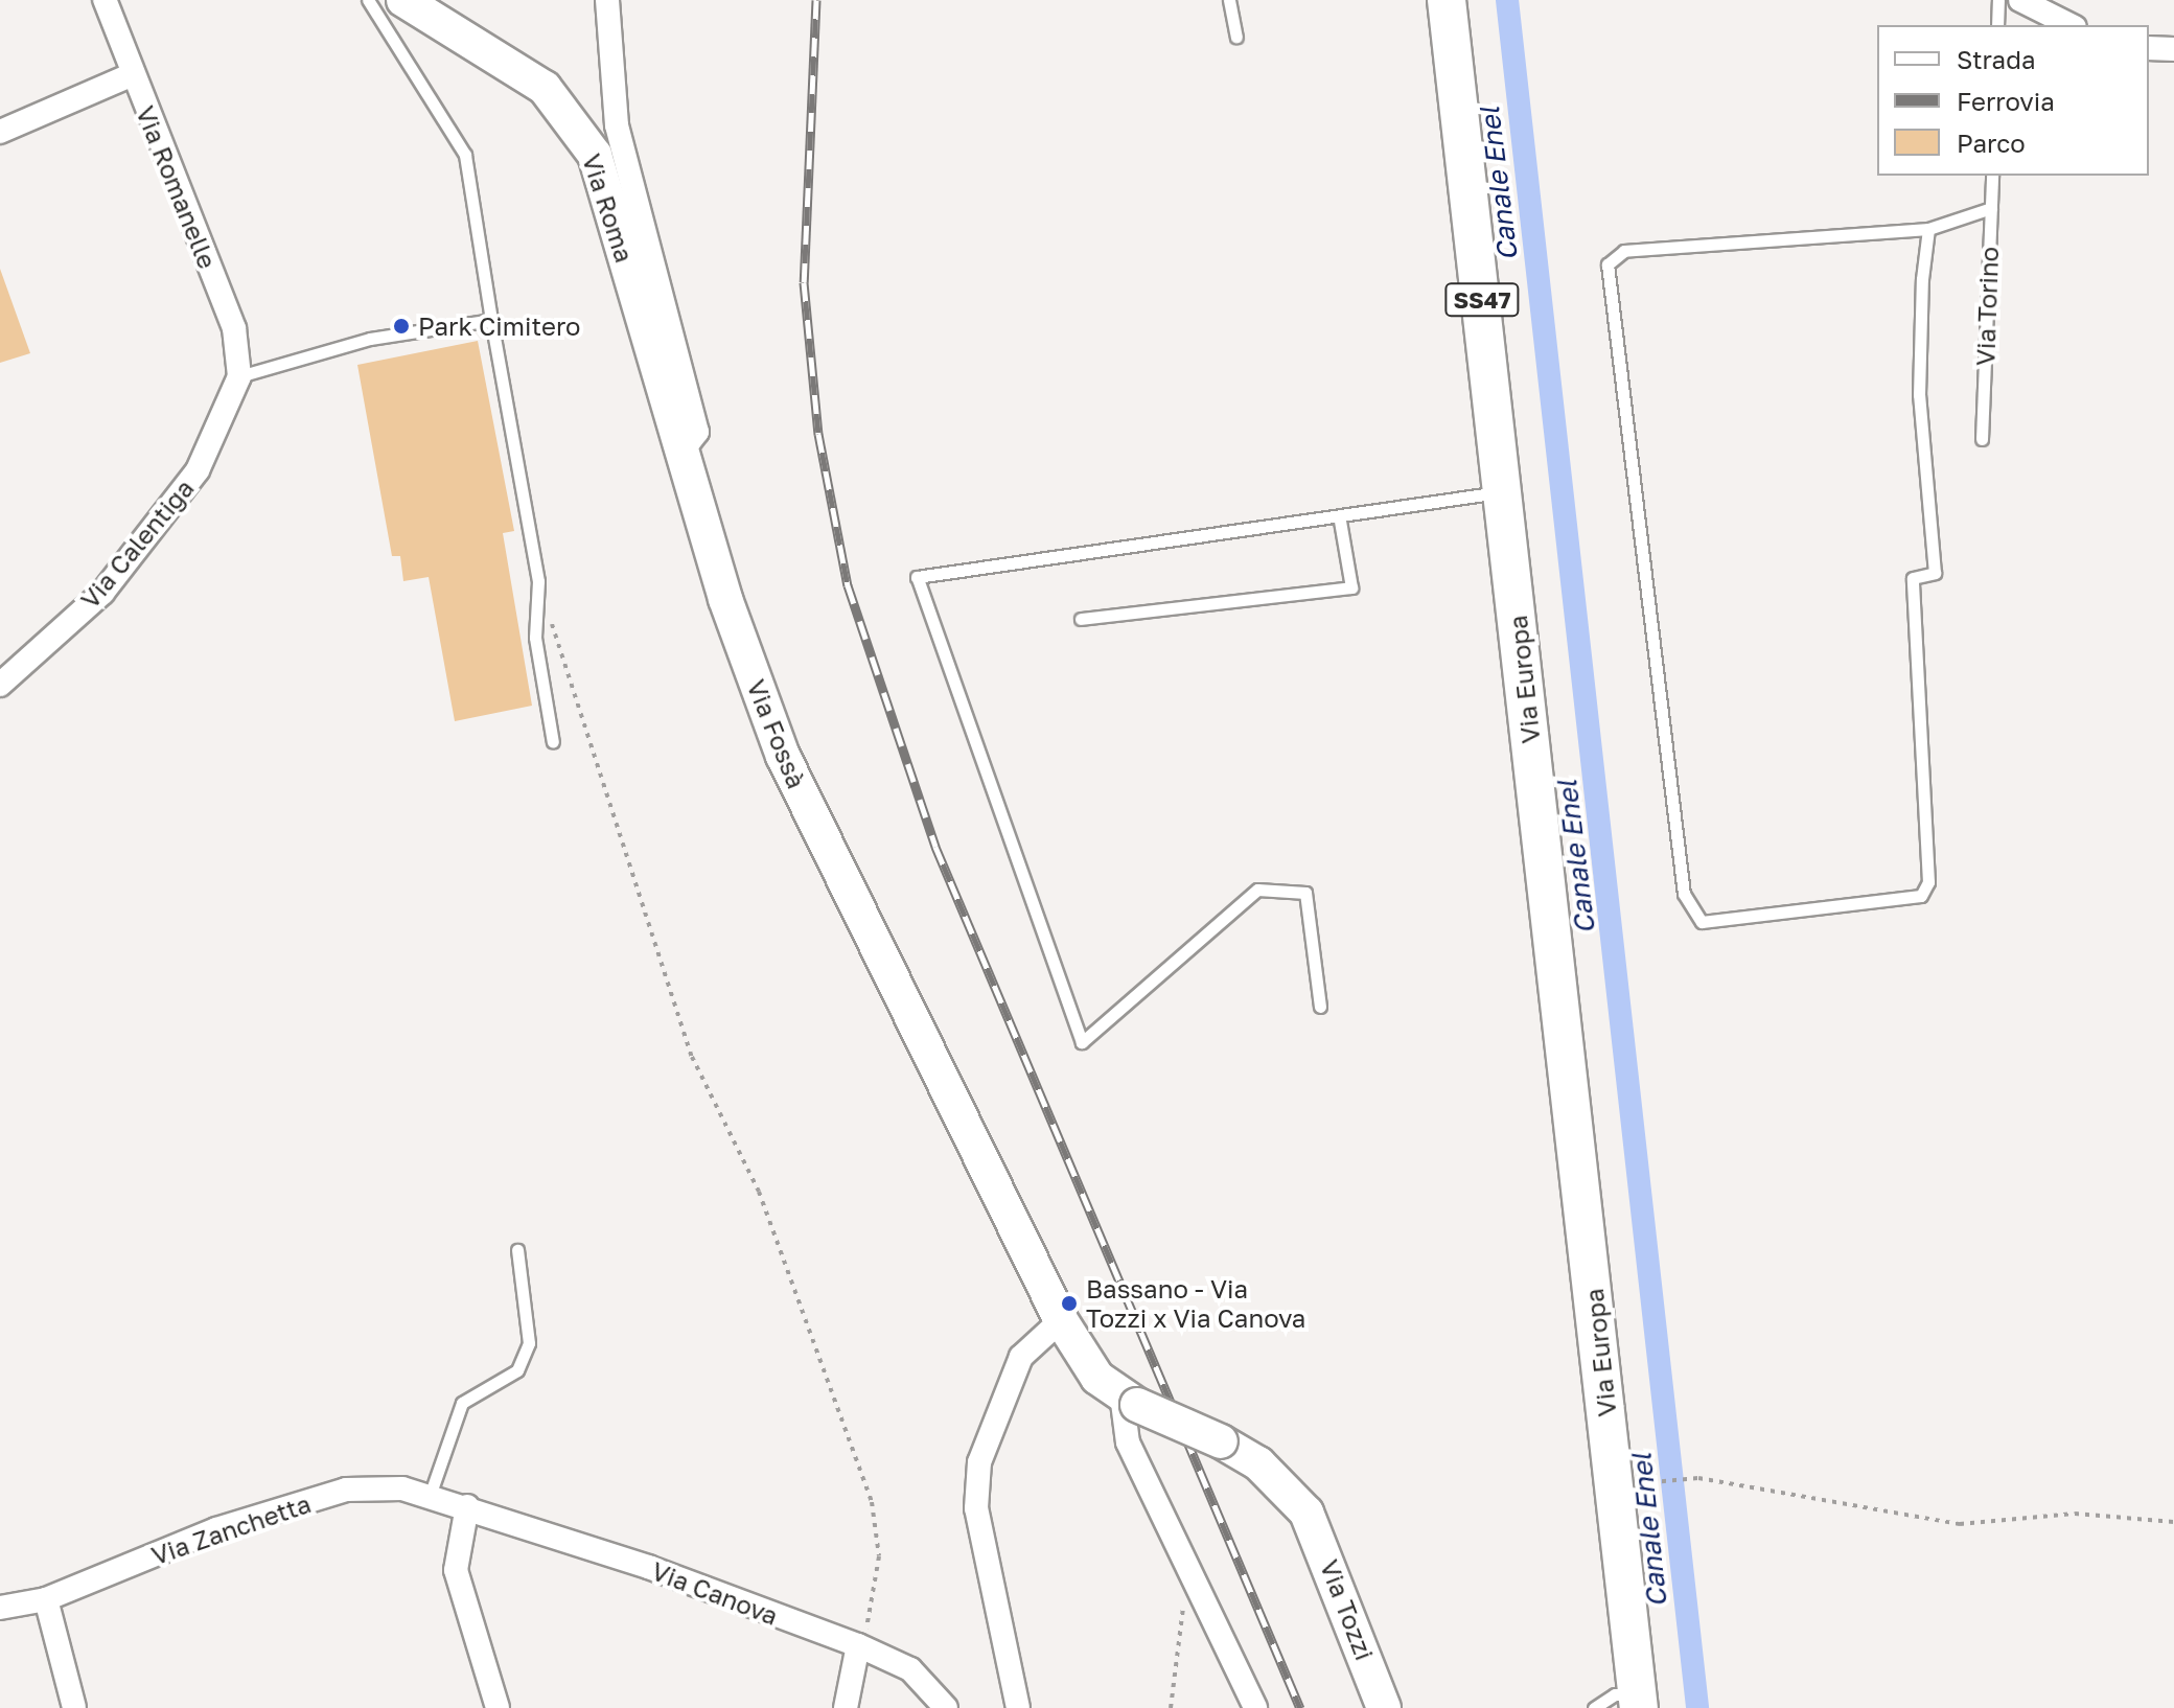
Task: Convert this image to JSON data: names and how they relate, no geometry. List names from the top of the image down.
{
  "streets": {
    "main road": [
      "Via Roma",
      "SS47",
      "Via Europa",
      "Via Fossà",
      "Via Tozzi"
    ],
    "street": [
      "Via Romanelle",
      "Via Calentiga",
      "Via Zanchetta",
      "Via Canova"
    ],
    "lane": ["Via Torino"]
  },
  "crossings": [
    ["Via Romanelle", "Via Calentiga"],
    ["Via Roma", "Via Fossà"],
    ["Via Fossà", "Via Tozzi"],
    ["Via Zanchetta", "Via Canova"]
  ],
  "water": ["Canale Enel"],
  "places": ["Park Cimitero", "Bassano - Via Tozzi x Via Canova"],
  "legend": ["Strada", "Ferrovia", "Parco"]
}
